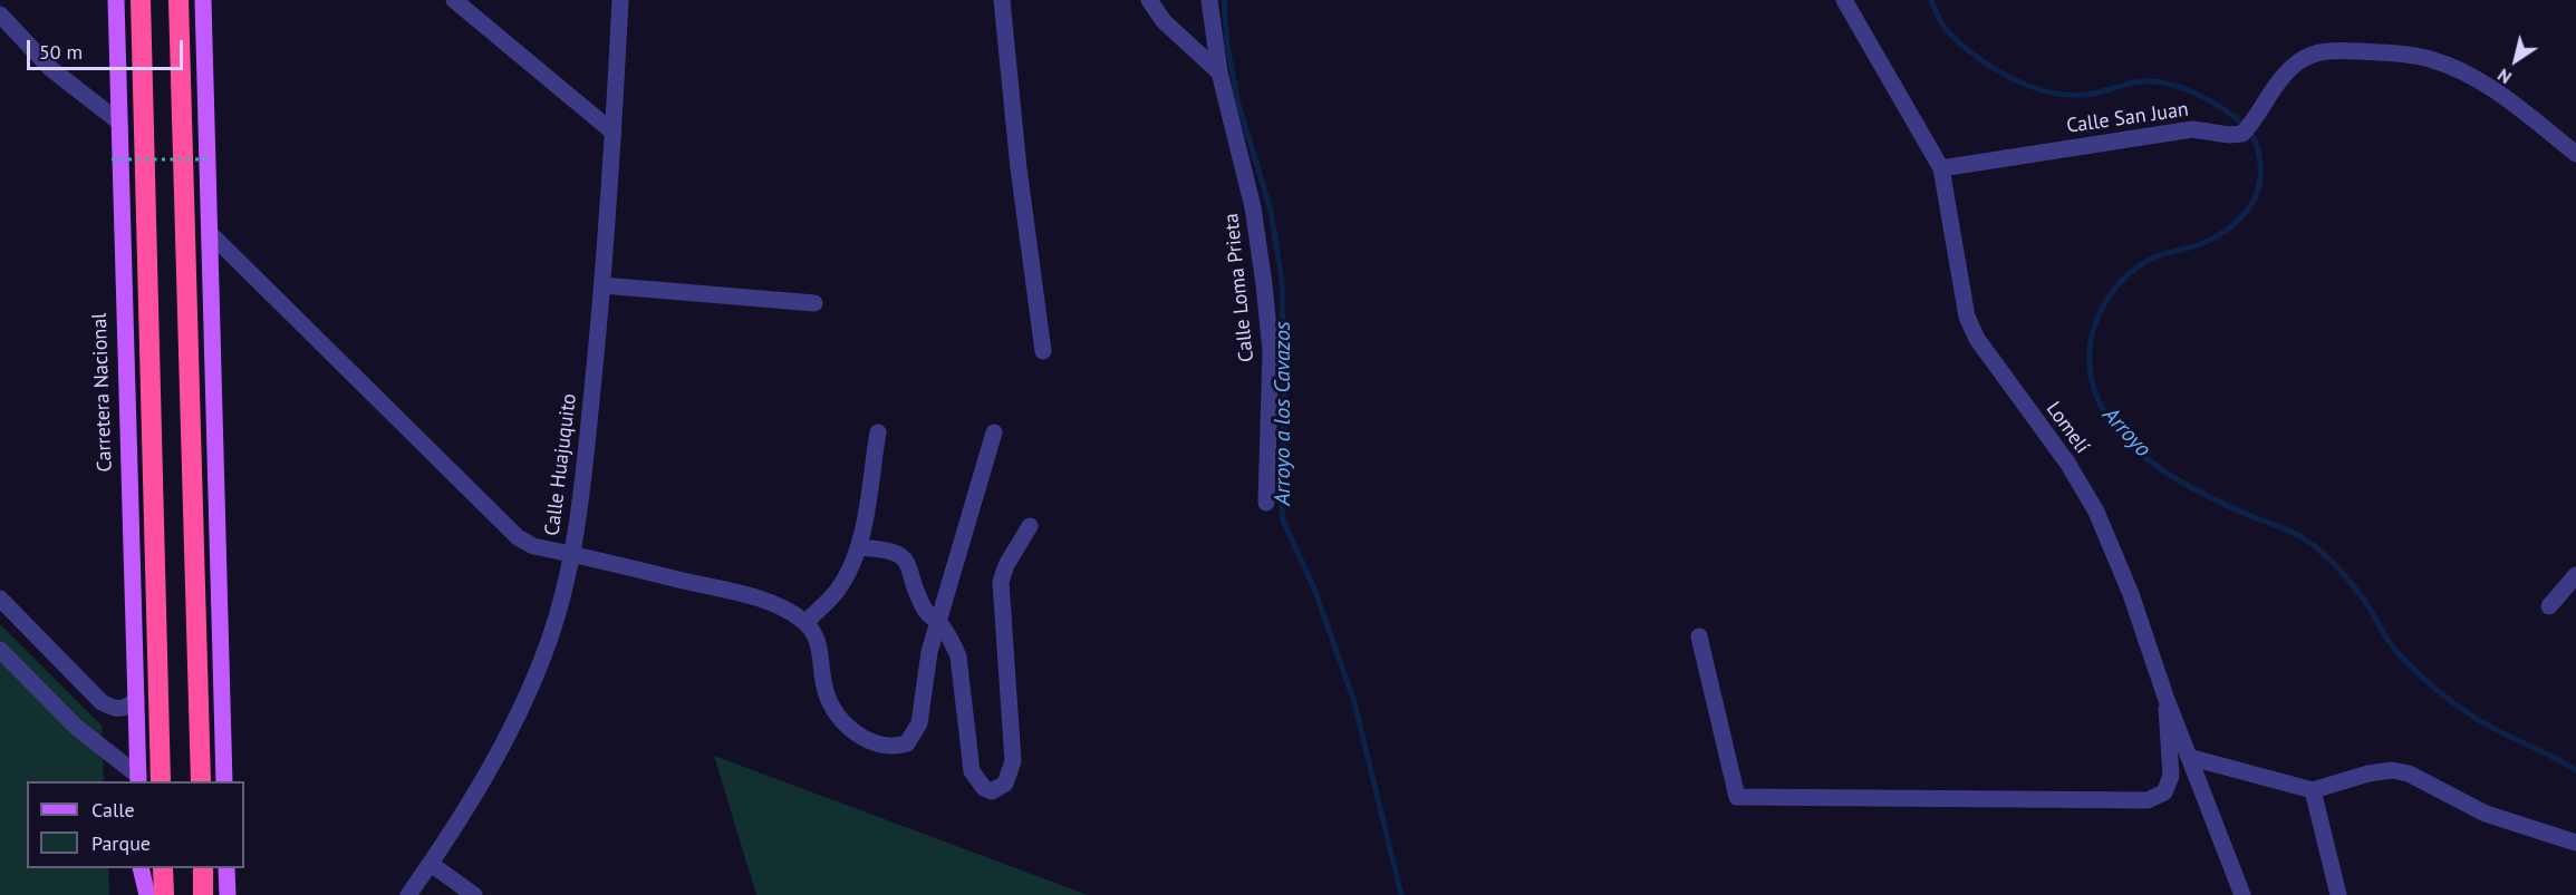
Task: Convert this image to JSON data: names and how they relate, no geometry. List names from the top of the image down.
{
  "streets": {
    "main road": ["Carretera Nacional"],
    "street": [
      "Calle San Juan",
      "Calle Loma Prieta",
      "Lomelí",
      "Calle Huajuquito"
    ]
  },
  "crossings": [
    ["Calle San Juan", "Lomelí"]
  ],
  "water": ["Arroyo a los Cavazos", "Arroyo"],
  "legend": ["Calle", "Parque"],
  "scale_bar": "50 m",
  "north": "bottom left"
}
